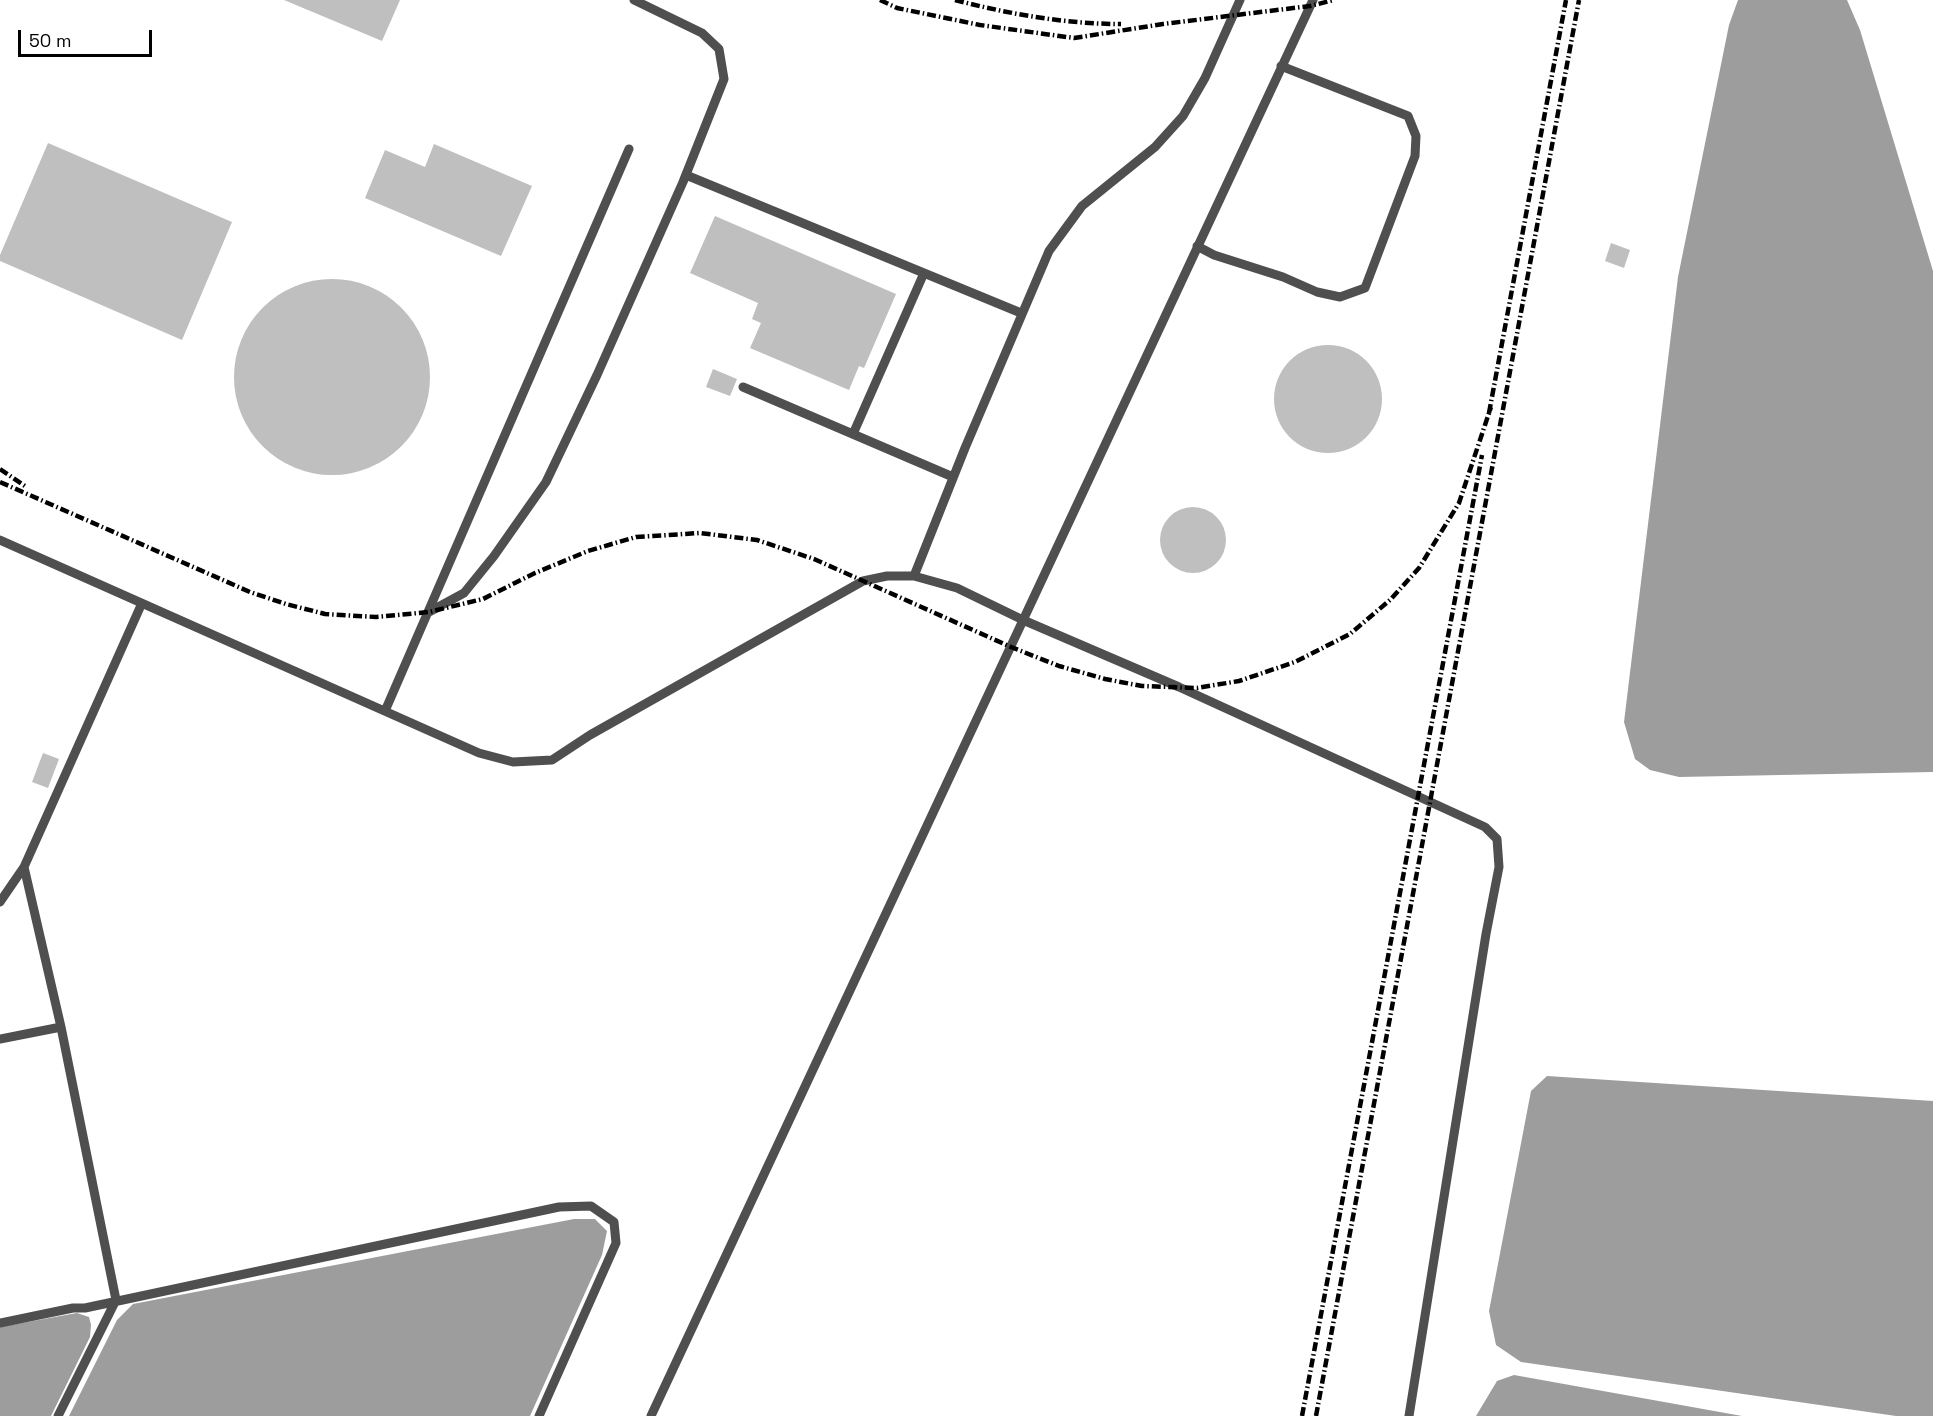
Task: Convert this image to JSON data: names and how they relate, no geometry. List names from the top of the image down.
{
  "scale_bar": "50 m"
}
